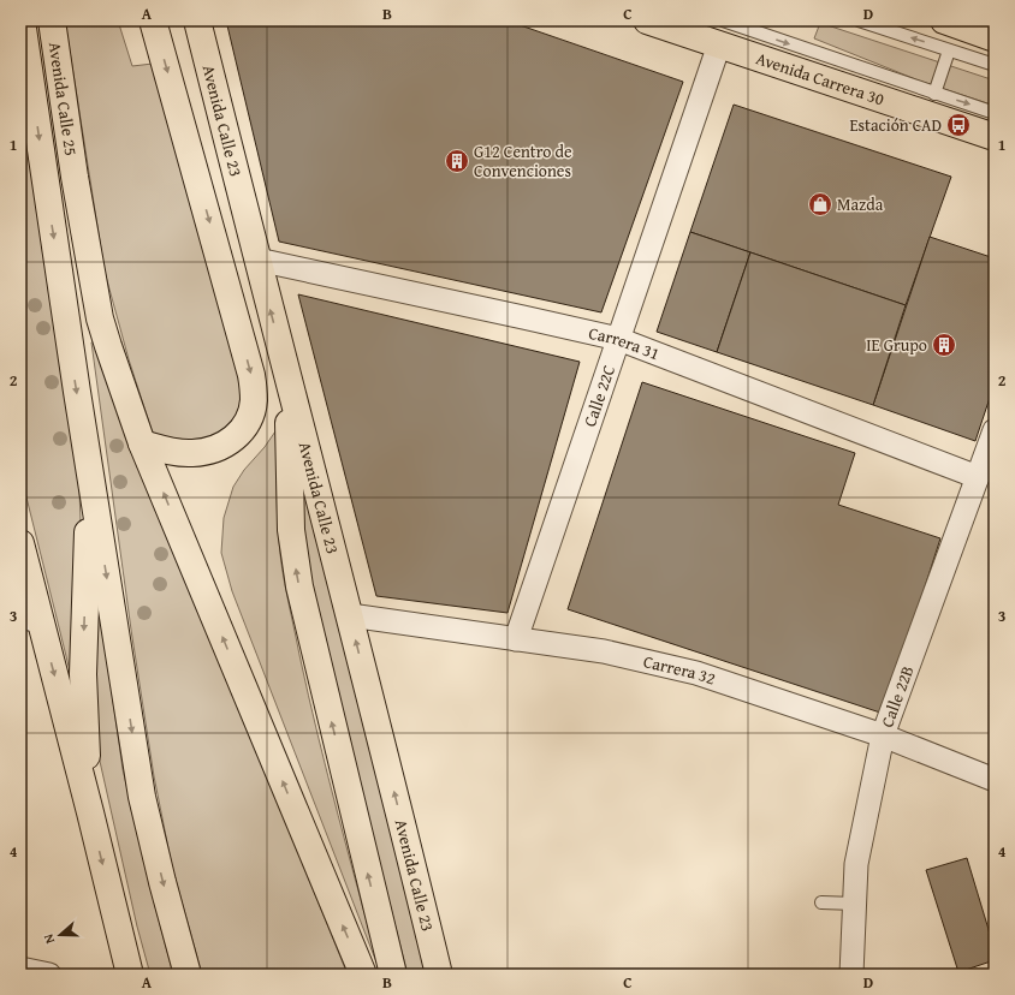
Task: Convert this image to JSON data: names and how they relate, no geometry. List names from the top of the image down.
{
  "streets": {
    "highway": ["Avenida Carrera 30", "Avenida Calle 25", "Avenida Calle 23"],
    "street": [
      "Carrera 31",
      "Calle 22C",
      "Carrera 32",
      "Calle 22B"
    ]
  },
  "crossings": [
    ["Avenida Carrera 30", "Calle 22C"],
    ["Avenida Calle 23", "Carrera 31"],
    ["Avenida Calle 23", "Carrera 32"],
    ["Carrera 31", "Calle 22C"],
    ["Carrera 31", "Calle 22B"],
    ["Calle 22C", "Carrera 32"],
    ["Carrera 32", "Calle 22B"]
  ],
  "places": {
    "bus stop": ["Estación CAD"],
    "building": ["G12 Centro de Convenciones", "IE Grupo"],
    "shop": ["Mazda"]
  },
  "north": "left",
  "grid": {
    "columns": [
      "A",
      "B",
      "C",
      "D"
    ],
    "rows": [
      "1",
      "2",
      "3",
      "4"
    ]
  }
}
